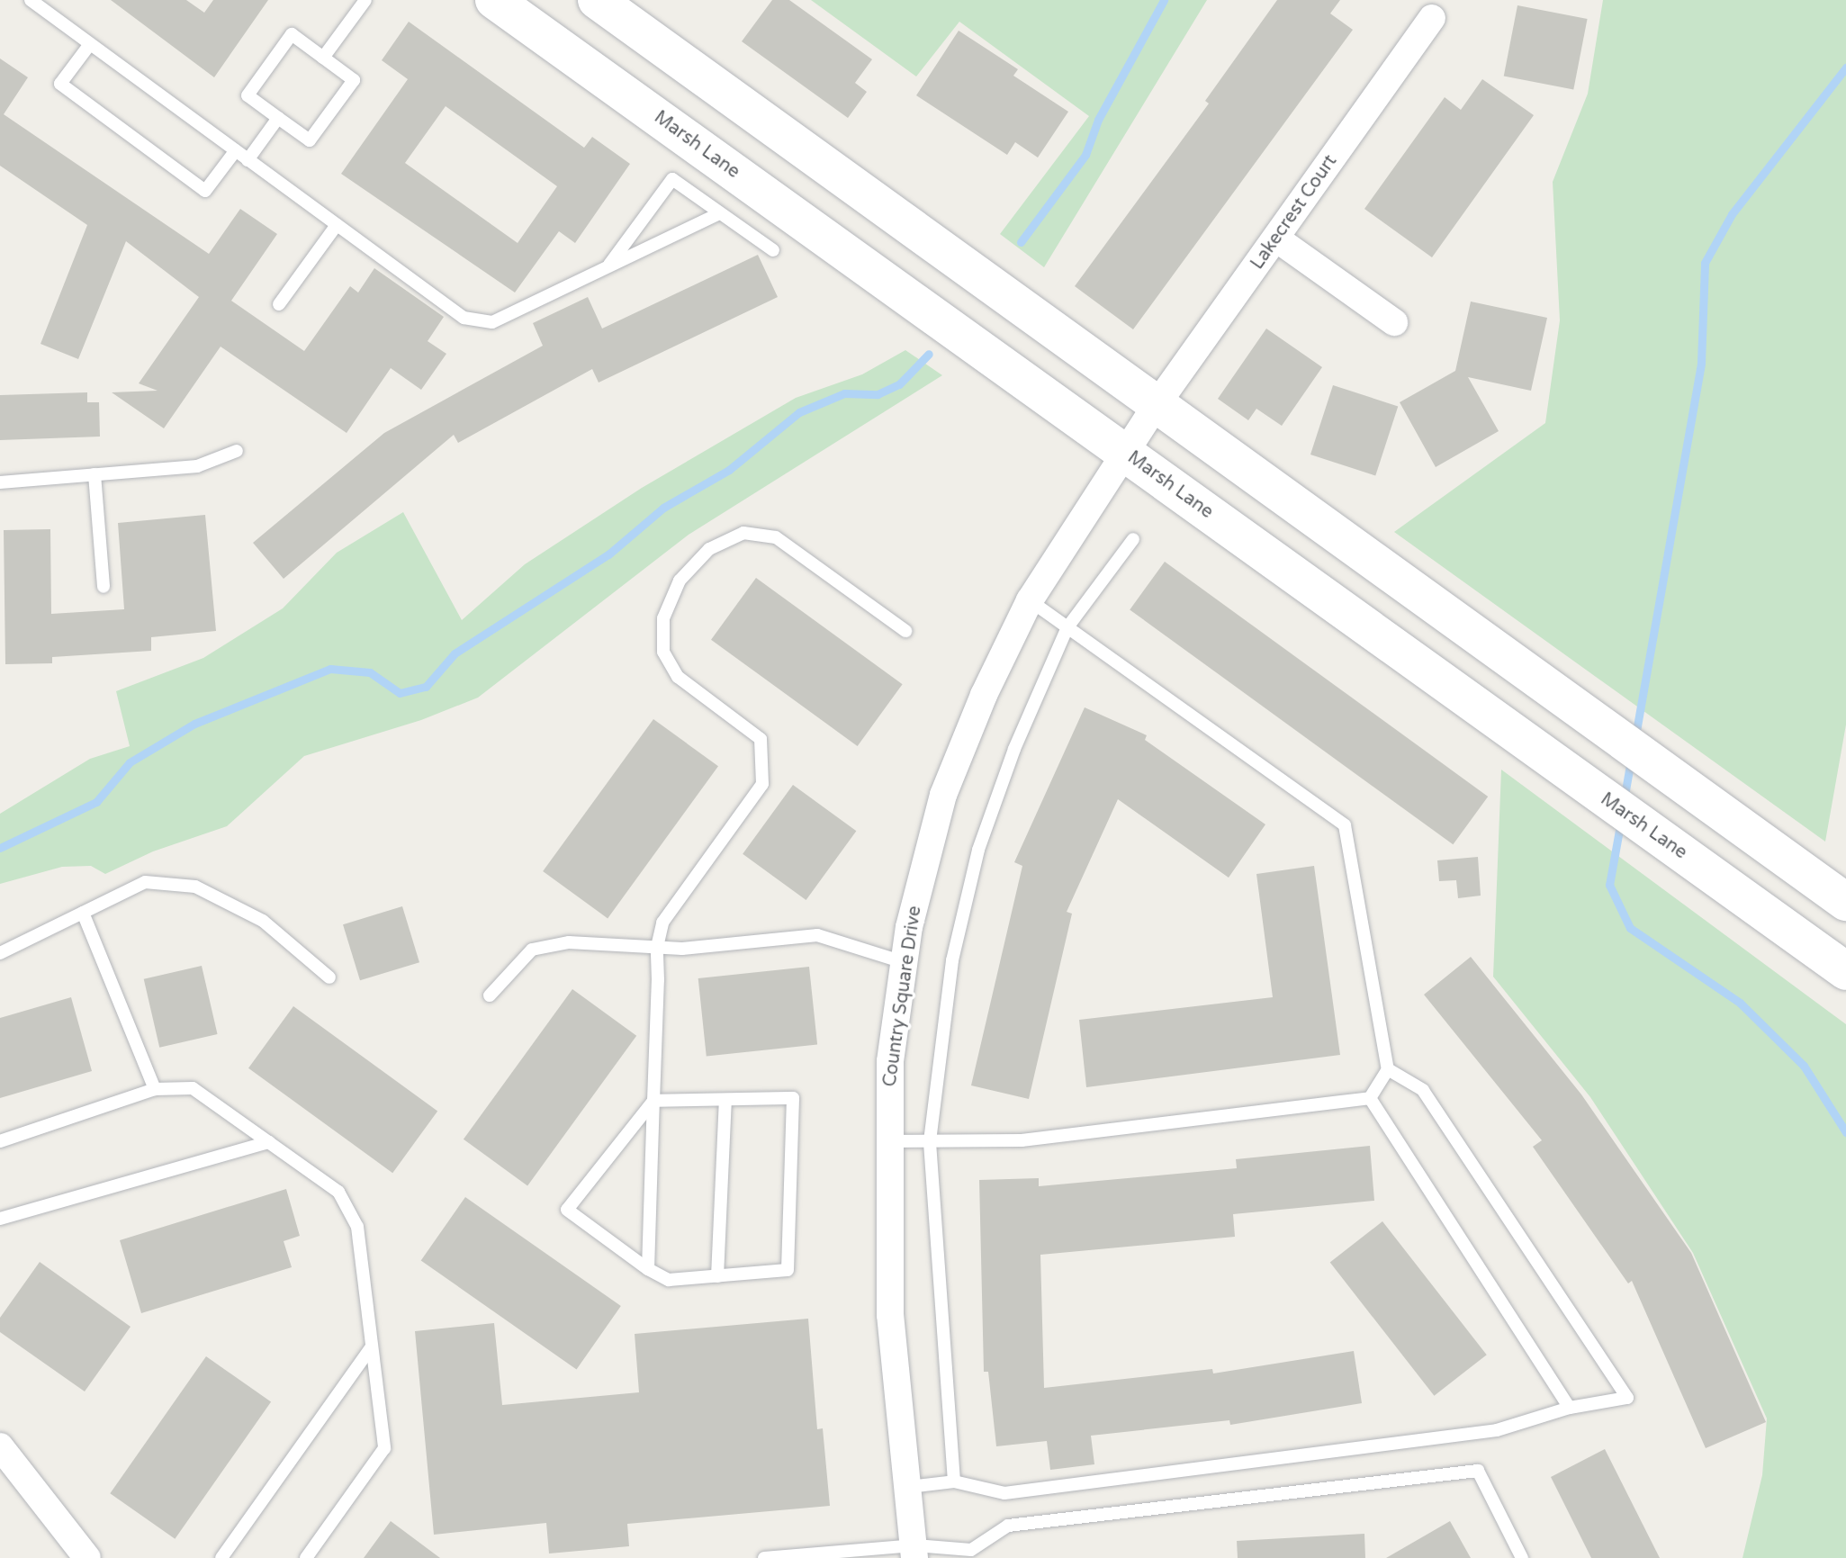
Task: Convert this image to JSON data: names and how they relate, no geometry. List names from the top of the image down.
{
  "streets": {
    "main road": ["Marsh Lane"],
    "street": ["Lakecrest Court", "Country Square Drive"]
  },
  "crossings": [
    ["Marsh Lane", "Country Square Drive"],
    ["Lakecrest Court", "Country Square Drive"]
  ]
}
